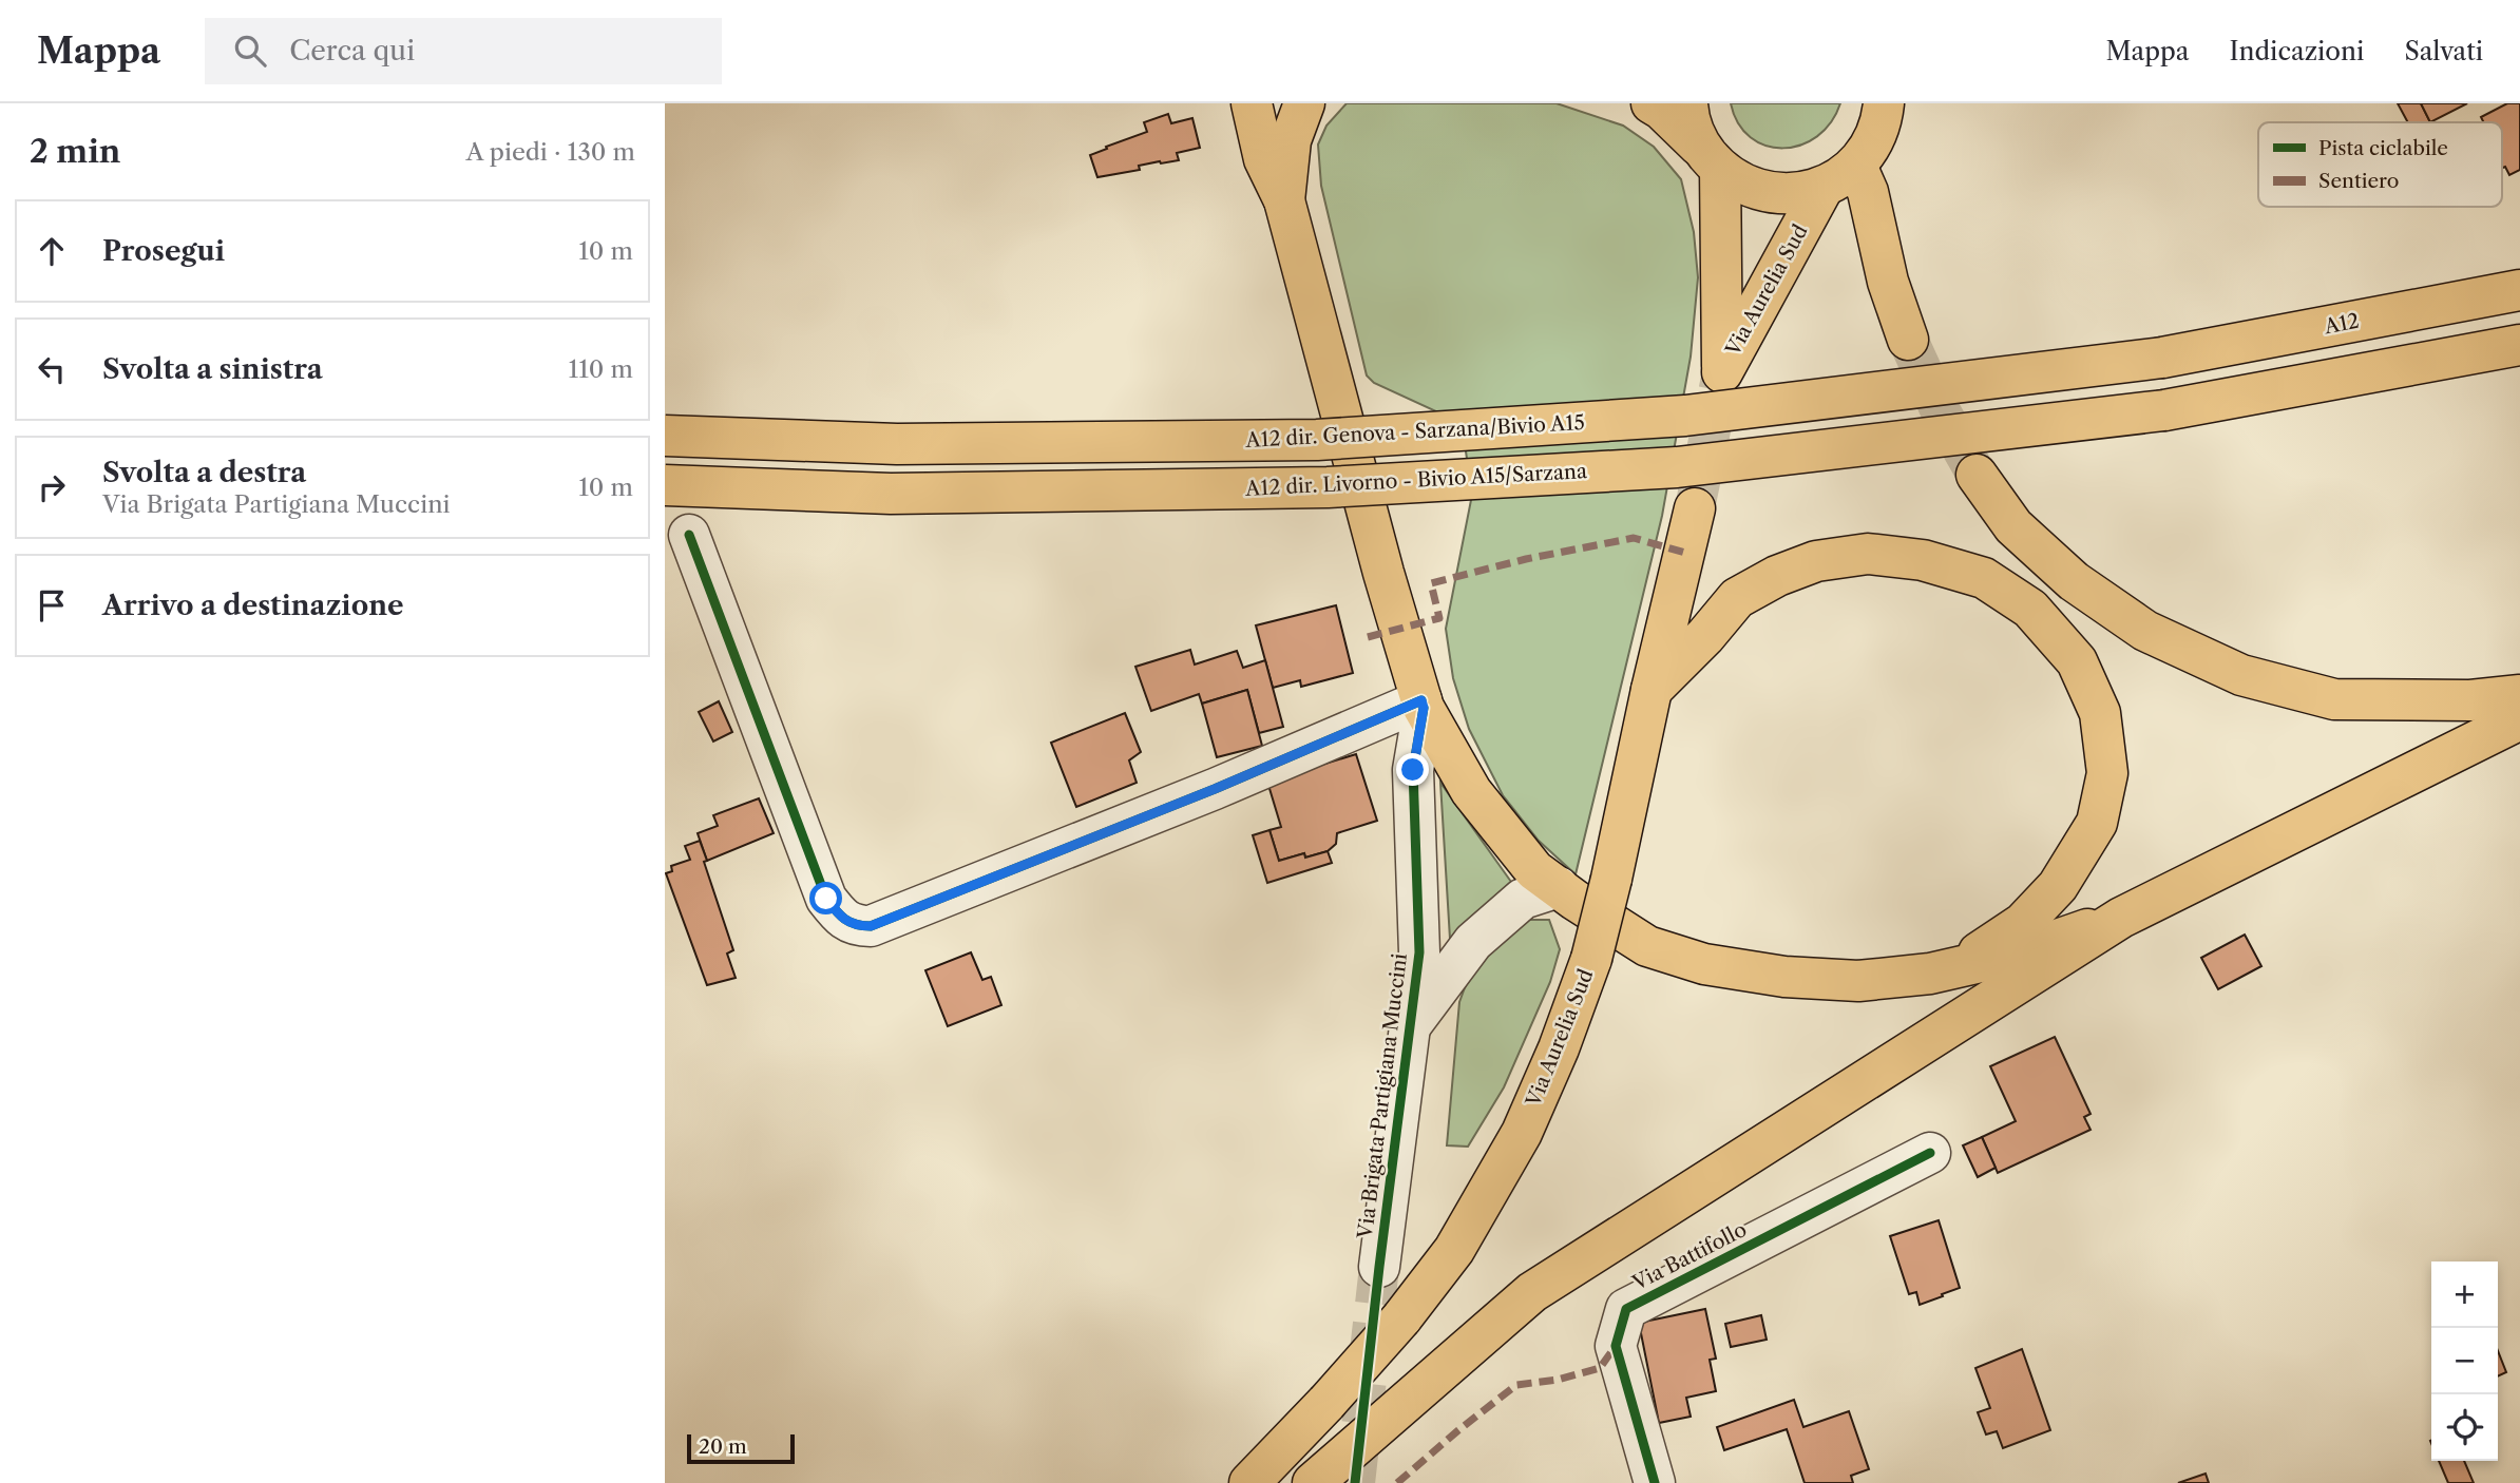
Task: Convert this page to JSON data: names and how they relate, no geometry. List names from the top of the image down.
{
  "streets": {
    "main road": [
      "Via Aurelia Sud",
      "A12",
      "A12 dir. Genova - Sarzana/Bivio A15",
      "A12 dir. Livorno - Bivio A15/Sarzana"
    ],
    "street": ["Via Brigata Partigiana Muccini", "Via Battifollo"]
  },
  "crossings": [
    ["A12", "A12 dir. Genova - Sarzana/Bivio A15"]
  ],
  "legend": ["Pista ciclabile", "Sentiero"],
  "scale_bar": "20 m",
  "page": {
    "header": "Mappa",
    "search": "Cerca qui",
    "nav": ["Mappa", "Indicazioni", "Salvati"],
    "heading": ["2 min", "A piedi · 130 m"],
    "list": [
      ["Prosegui", "10 m"],
      ["Svolta a sinistra", "110 m"],
      ["Svolta a destra", "Via Brigata Partigiana Muccini", "10 m"],
      "Arrivo a destinazione"
    ],
    "map_buttons": ["+", "−"],
    "scale": "20 m"
  }
}
